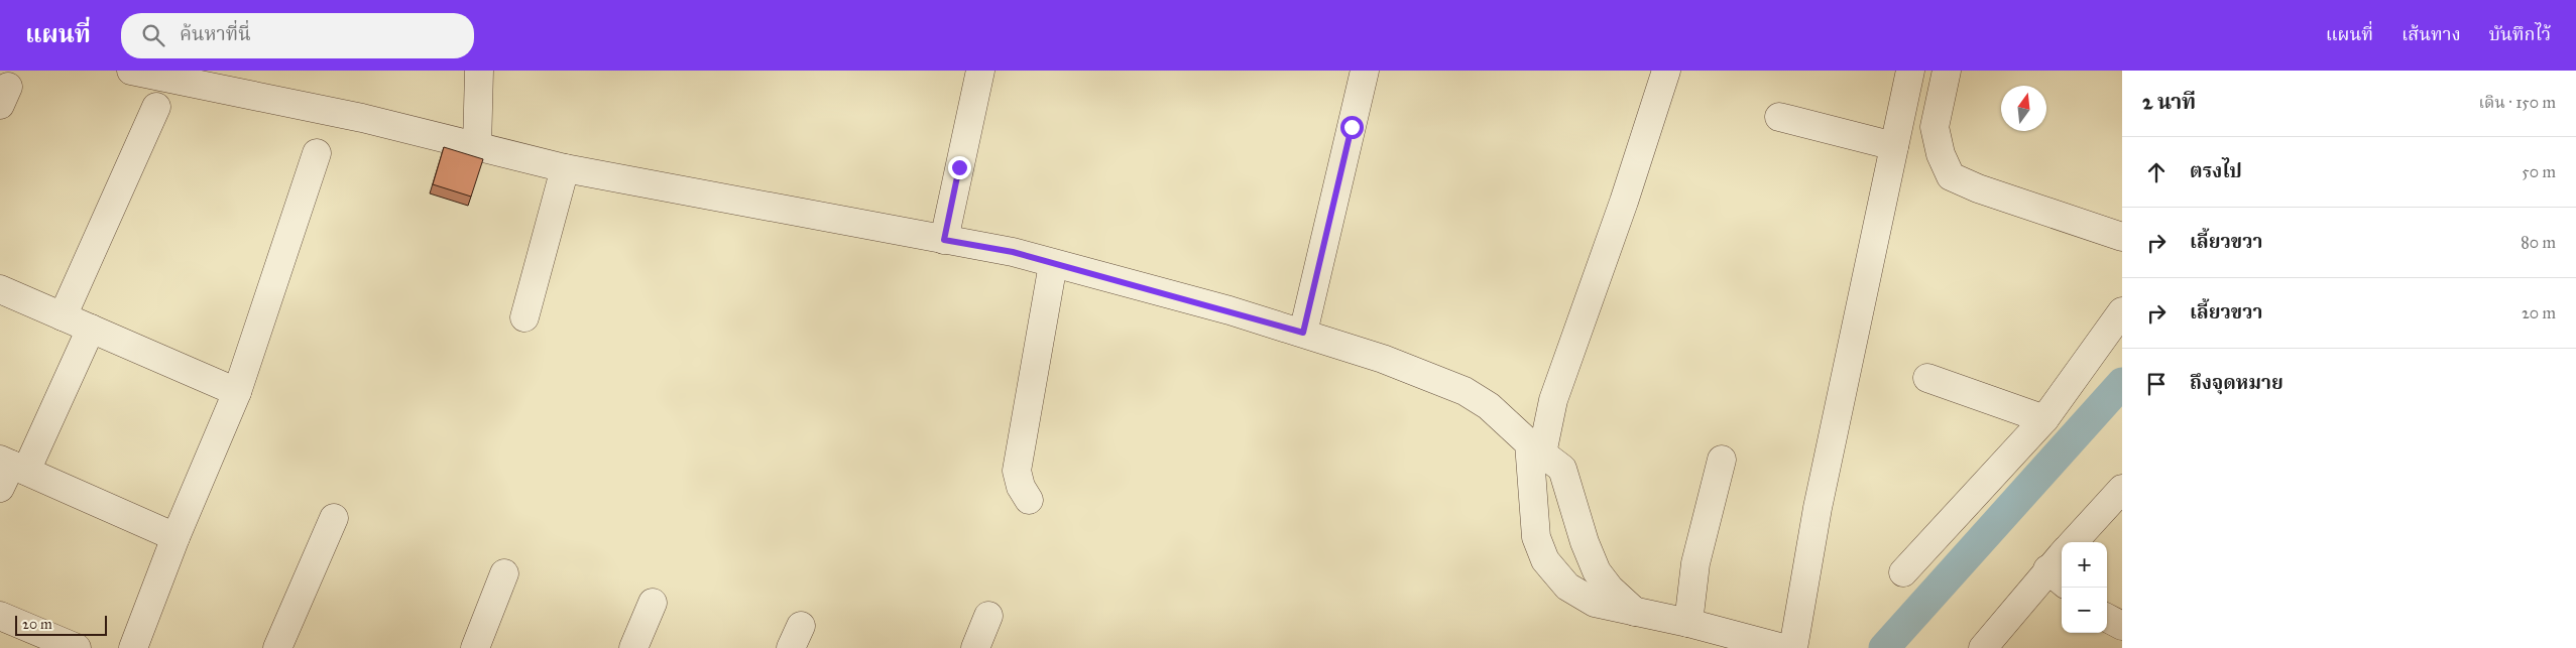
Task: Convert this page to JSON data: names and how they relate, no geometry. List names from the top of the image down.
{
  "scale_bar": "20 m",
  "north": "top",
  "page": {
    "header": "แผนที่",
    "search": "ค้นหาที่นี่",
    "nav": ["แผนที่", "เส้นทาง", "บันทึกไว้"],
    "heading": ["2 นาที", "เดิน · 150 m"],
    "list": [
      ["ตรงไป", "50 m"],
      ["เลี้ยวขวา", "80 m"],
      ["เลี้ยวขวา", "20 m"],
      "ถึงจุดหมาย"
    ],
    "map_buttons": ["+", "−"],
    "scale": "20 m"
  }
}
